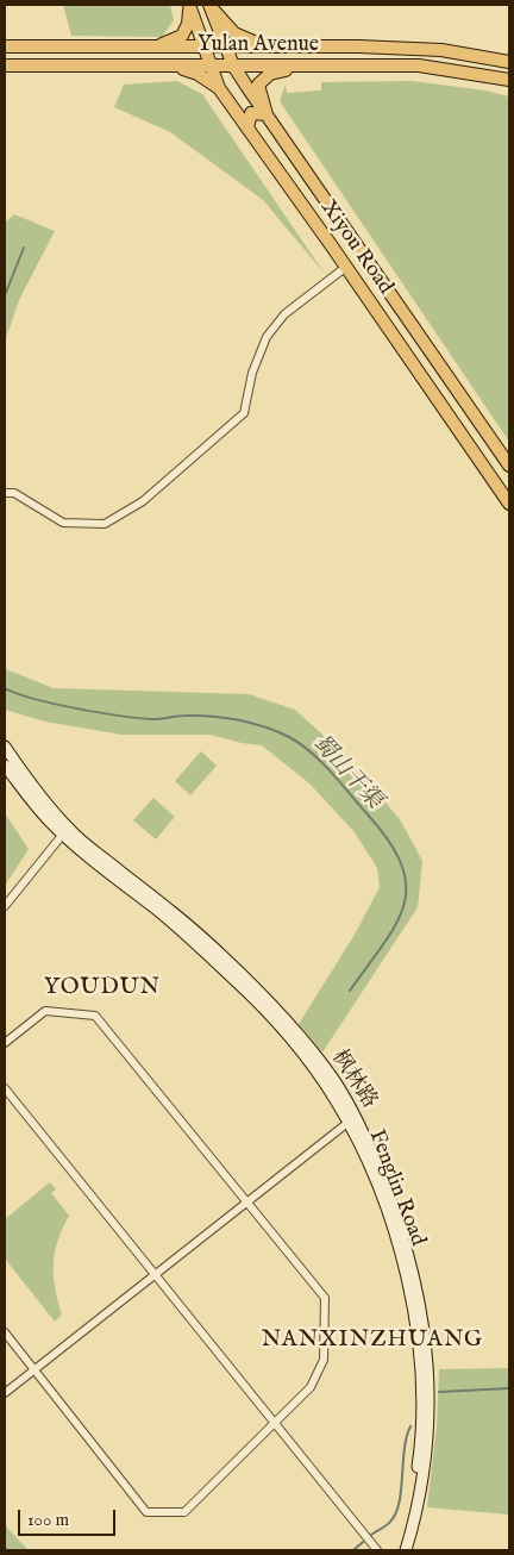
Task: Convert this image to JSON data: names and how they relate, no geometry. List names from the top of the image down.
{
  "streets": {
    "main road": [
      "Yulan Avenue",
      "Xiyou Road",
      "枫林路",
      "Fenglin Road"
    ]
  },
  "crossings": [
    ["Yulan Avenue", "Xiyou Road"],
    ["枫林路", "Fenglin Road"]
  ],
  "districts": ["YOUDUN", "NANXINZHUANG"],
  "water": ["蜀山干渠"],
  "scale_bar": "100 m"
}
